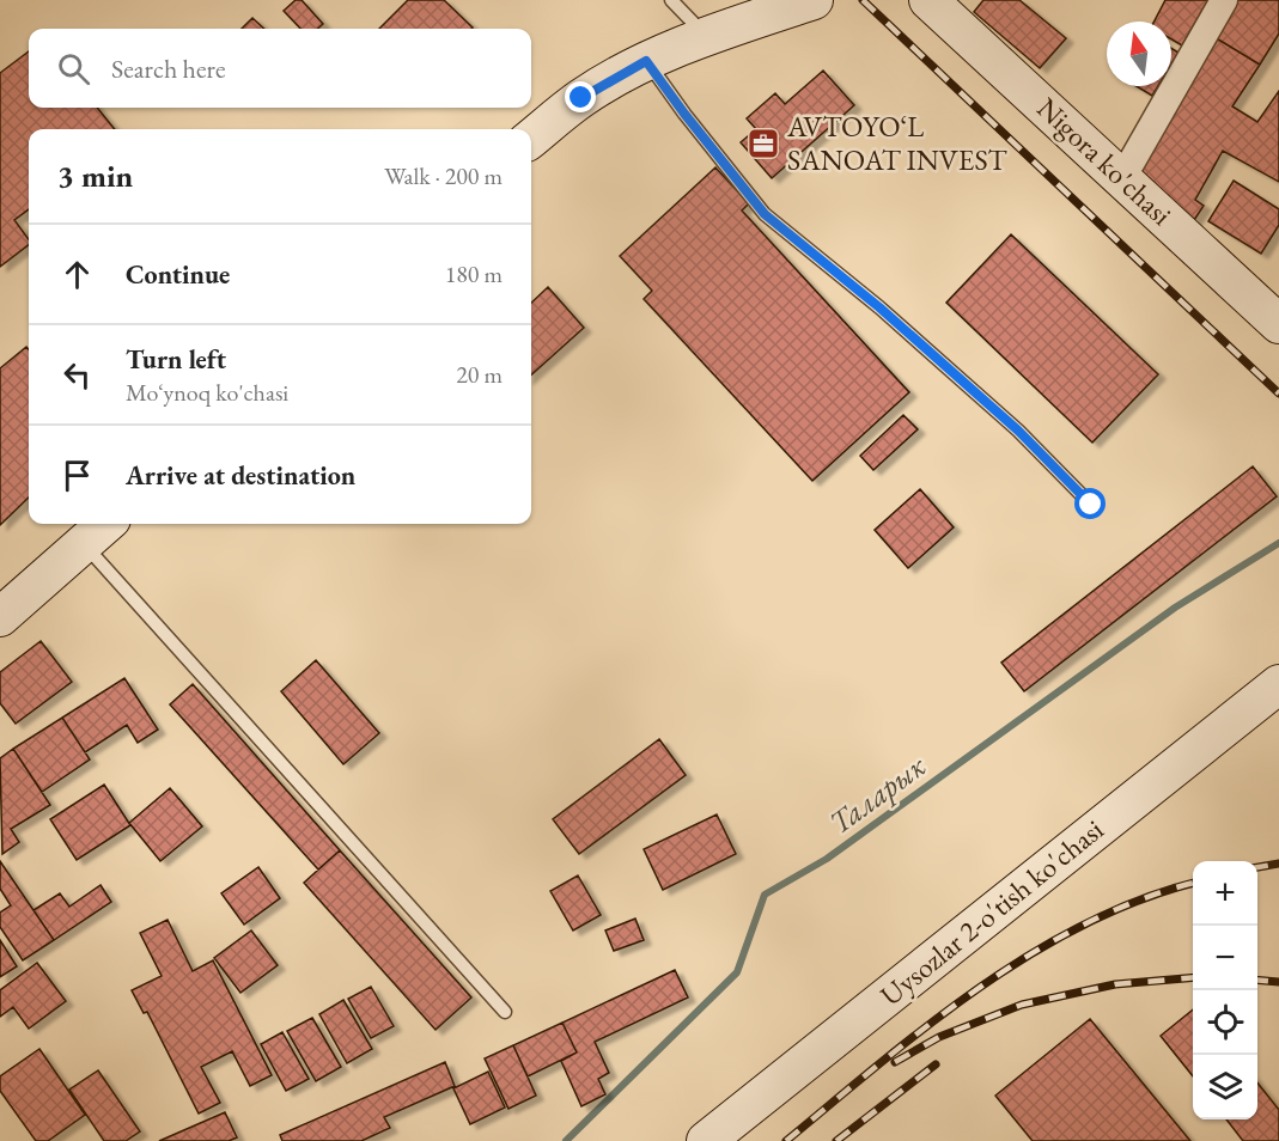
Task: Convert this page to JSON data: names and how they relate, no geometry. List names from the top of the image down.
{
  "streets": {
    "street": ["Nigora ko'chasi", "Uysozlar 2-o'tish ko'chasi"]
  },
  "water": ["Таларык"],
  "places": {
    "office": ["AVTOYO‘L SANOAT INVEST"]
  },
  "north": "top",
  "page": {
    "search": "Search here",
    "heading": ["3 min", "Walk · 200 m"],
    "list": [
      ["Continue", "180 m"],
      ["Turn left", "Moʻynoq ko'chasi", "20 m"],
      "Arrive at destination"
    ],
    "map_buttons": ["+", "−"]
  }
}
